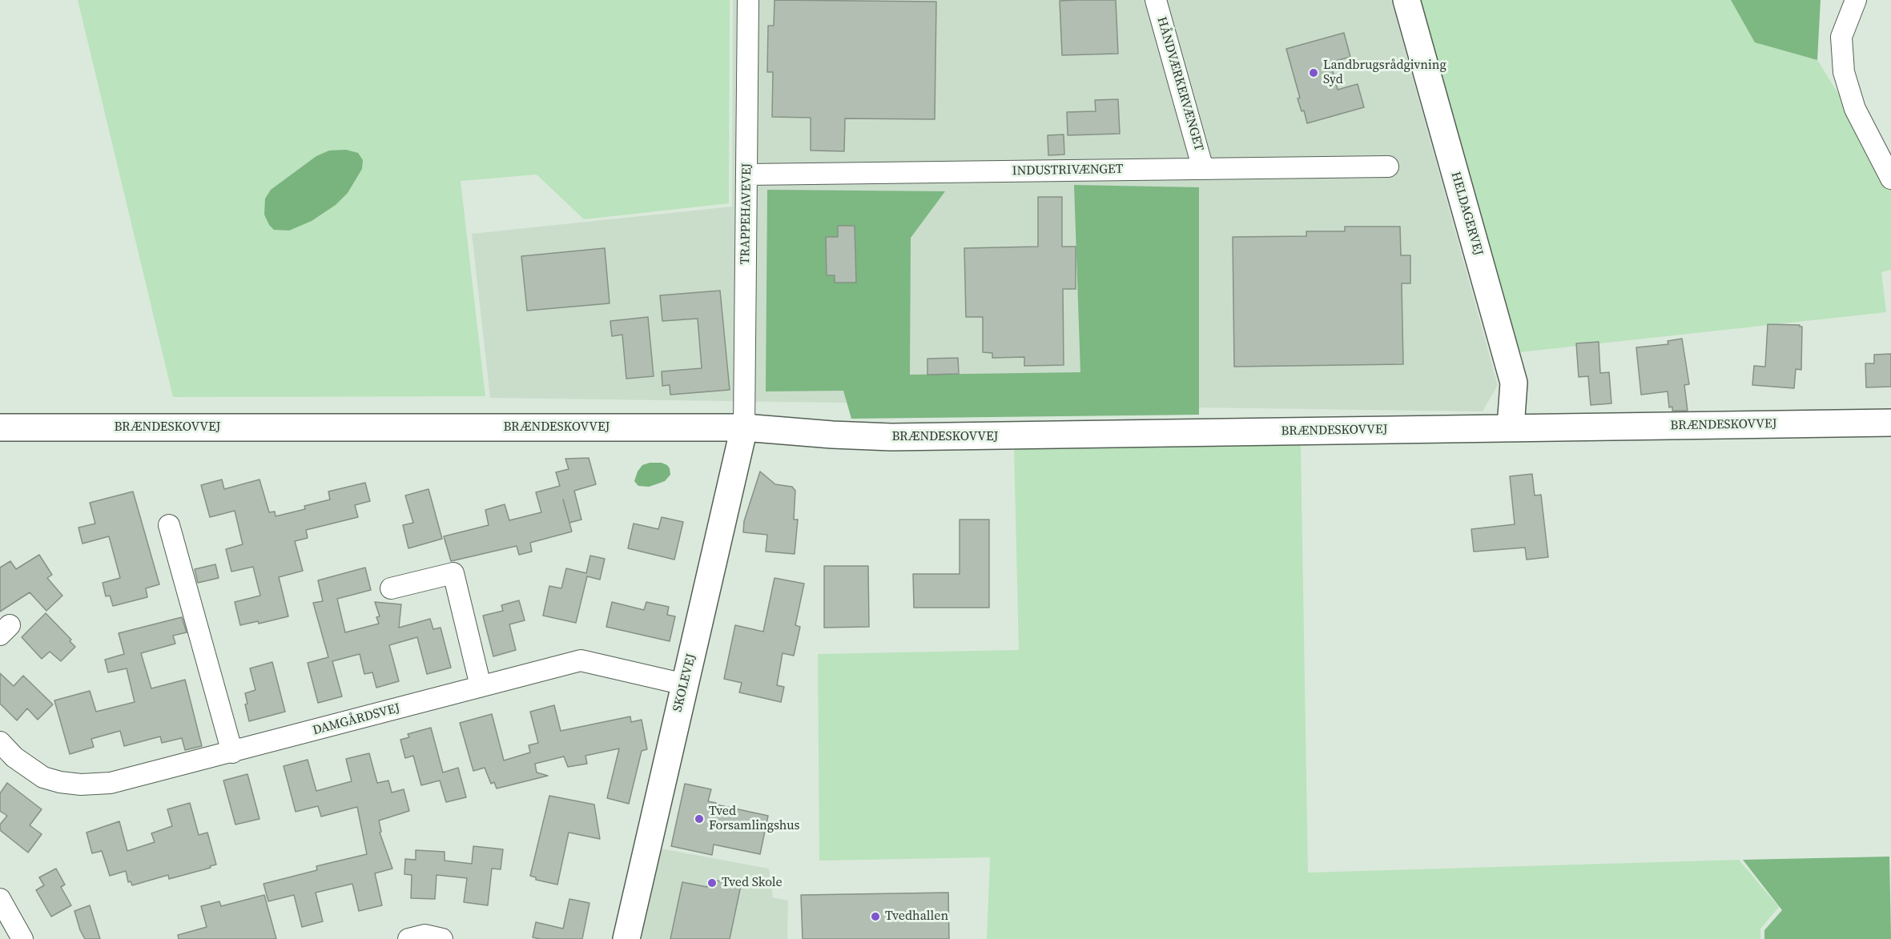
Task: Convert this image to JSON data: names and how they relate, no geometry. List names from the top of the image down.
{
  "streets": {
    "street": [
      "HÅNDVÆRKERVÆNGET",
      "INDUSTRIVÆNGET",
      "TRAPPEHAVEVEJ",
      "HELDAGERVEJ",
      "BRÆNDESKOVVEJ",
      "SKOLEVEJ",
      "DAMGÅRDSVEJ"
    ]
  },
  "crossings": [
    ["HÅNDVÆRKERVÆNGET", "INDUSTRIVÆNGET"],
    ["INDUSTRIVÆNGET", "TRAPPEHAVEVEJ"],
    ["TRAPPEHAVEVEJ", "BRÆNDESKOVVEJ"],
    ["TRAPPEHAVEVEJ", "SKOLEVEJ"],
    ["HELDAGERVEJ", "BRÆNDESKOVVEJ"],
    ["BRÆNDESKOVVEJ", "SKOLEVEJ"],
    ["SKOLEVEJ", "DAMGÅRDSVEJ"]
  ],
  "places": [
    "Landbrugsrådgivning Syd",
    "Tved Forsamlingshus",
    "Tved Skole",
    "Tvedhallen"
  ]
}
